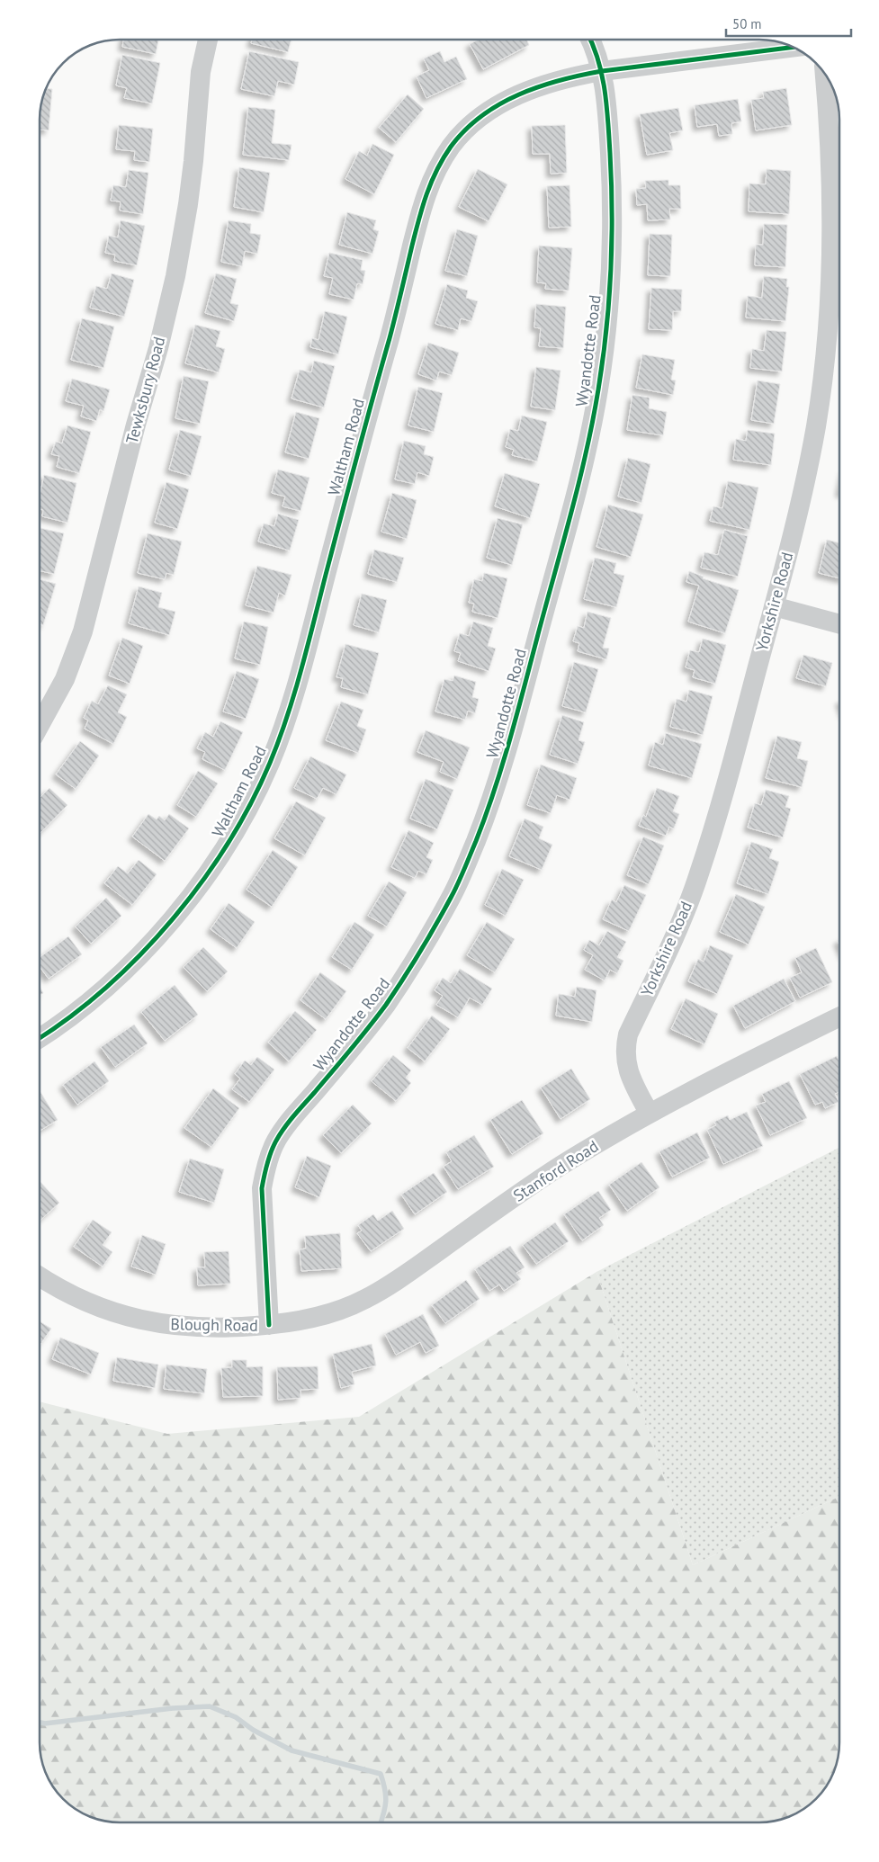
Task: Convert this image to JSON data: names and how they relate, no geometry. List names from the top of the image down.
{
  "streets": {
    "street": [
      "Wyandotte Road",
      "Tewksbury Road",
      "Waltham Road",
      "Yorkshire Road",
      "Stanford Road",
      "Blough Road"
    ]
  },
  "crossings": [
    ["Wyandotte Road", "Waltham Road"],
    ["Wyandotte Road", "Stanford Road"],
    ["Wyandotte Road", "Blough Road"],
    ["Yorkshire Road", "Stanford Road"],
    ["Stanford Road", "Blough Road"]
  ],
  "scale_bar": "50 m"
}
